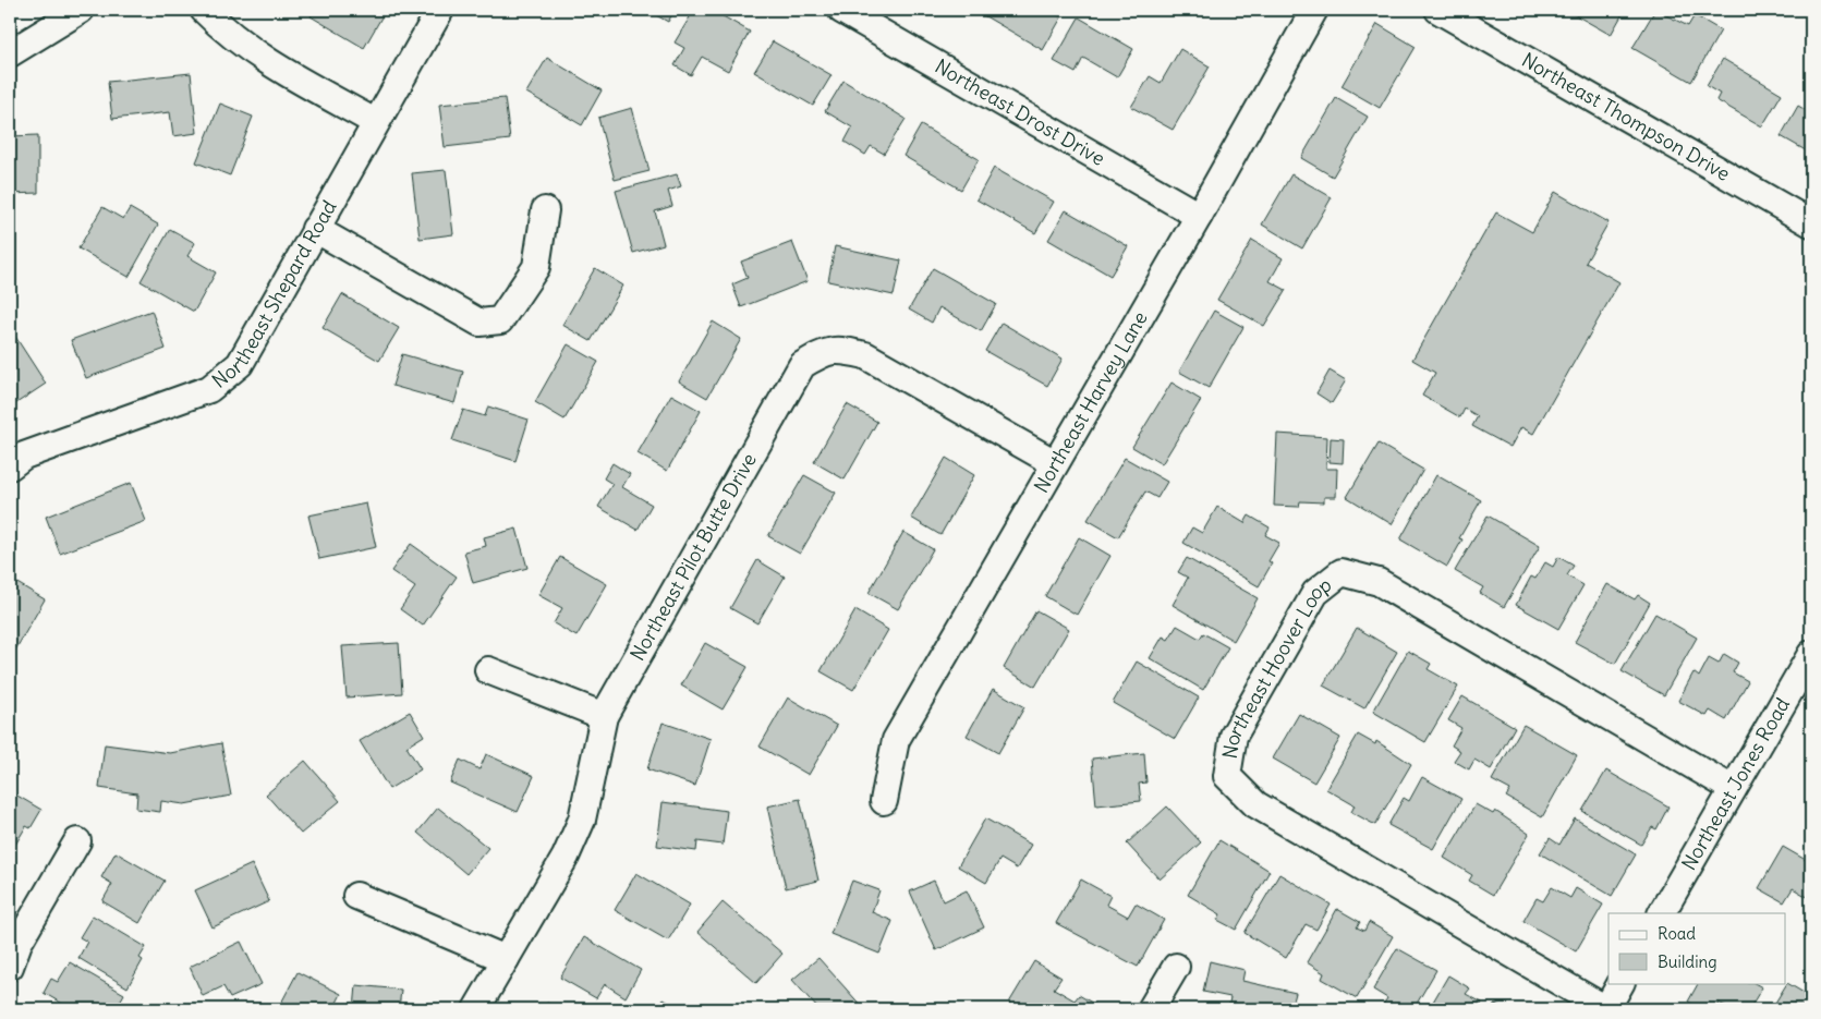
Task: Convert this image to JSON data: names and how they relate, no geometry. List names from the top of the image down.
{
  "streets": {
    "street": [
      "Northeast Drost Drive",
      "Northeast Thompson Drive",
      "Northeast Shepard Road",
      "Northeast Harvey Lane",
      "Northeast Pilot Butte Drive",
      "Northeast Hoover Loop",
      "Northeast Jones Road"
    ]
  },
  "crossings": [
    ["Northeast Drost Drive", "Northeast Harvey Lane"],
    ["Northeast Harvey Lane", "Northeast Pilot Butte Drive"],
    ["Northeast Hoover Loop", "Northeast Jones Road"]
  ],
  "legend": ["Road", "Building"]
}
